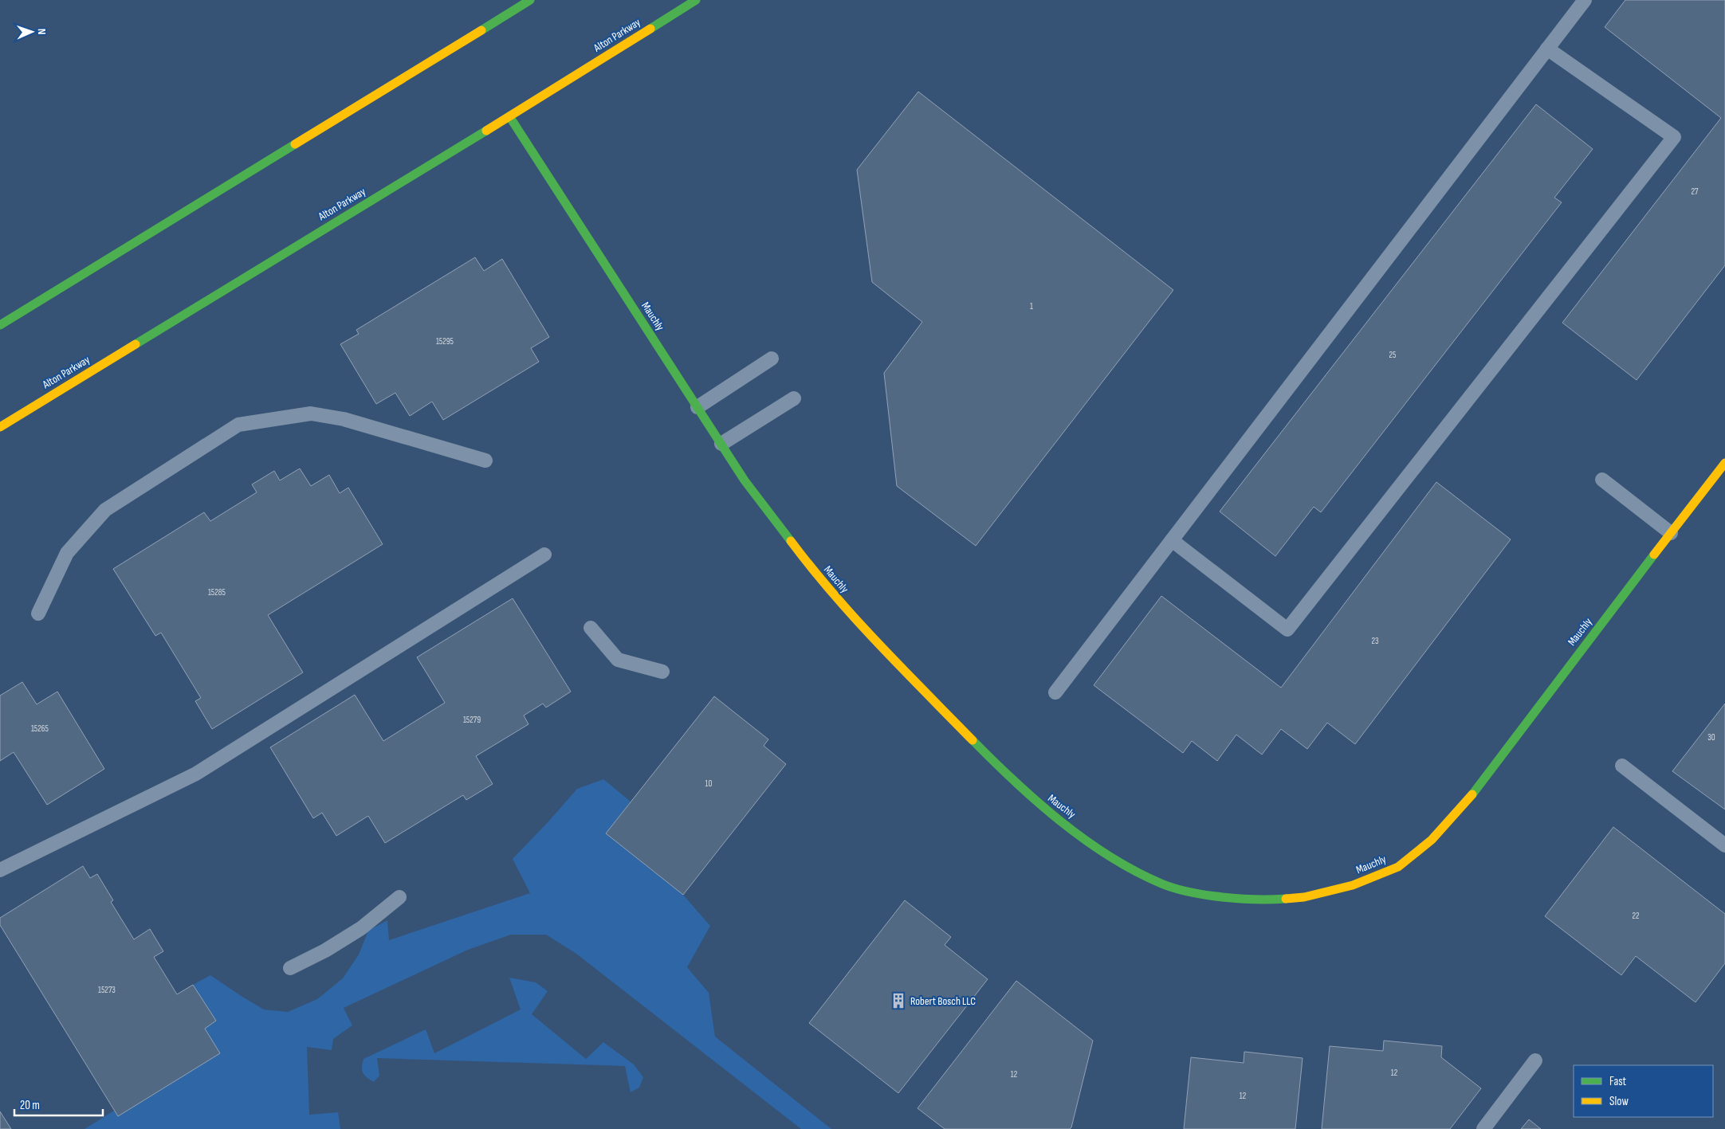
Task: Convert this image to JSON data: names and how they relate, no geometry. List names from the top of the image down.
{
  "streets": {
    "street": ["Alton Parkway", "Mauchly"]
  },
  "crossings": [
    ["Alton Parkway", "Mauchly"]
  ],
  "places": {
    "building": ["Robert Bosch LLC"]
  },
  "house_numbers": [
    "27",
    "1",
    "15295",
    "25",
    "15285",
    "23",
    "15279",
    "15265",
    "30",
    "10",
    "22",
    "15273",
    "12",
    "12",
    "12"
  ],
  "legend": ["Fast", "Slow"],
  "scale_bar": "20 m",
  "north": "right"
}
